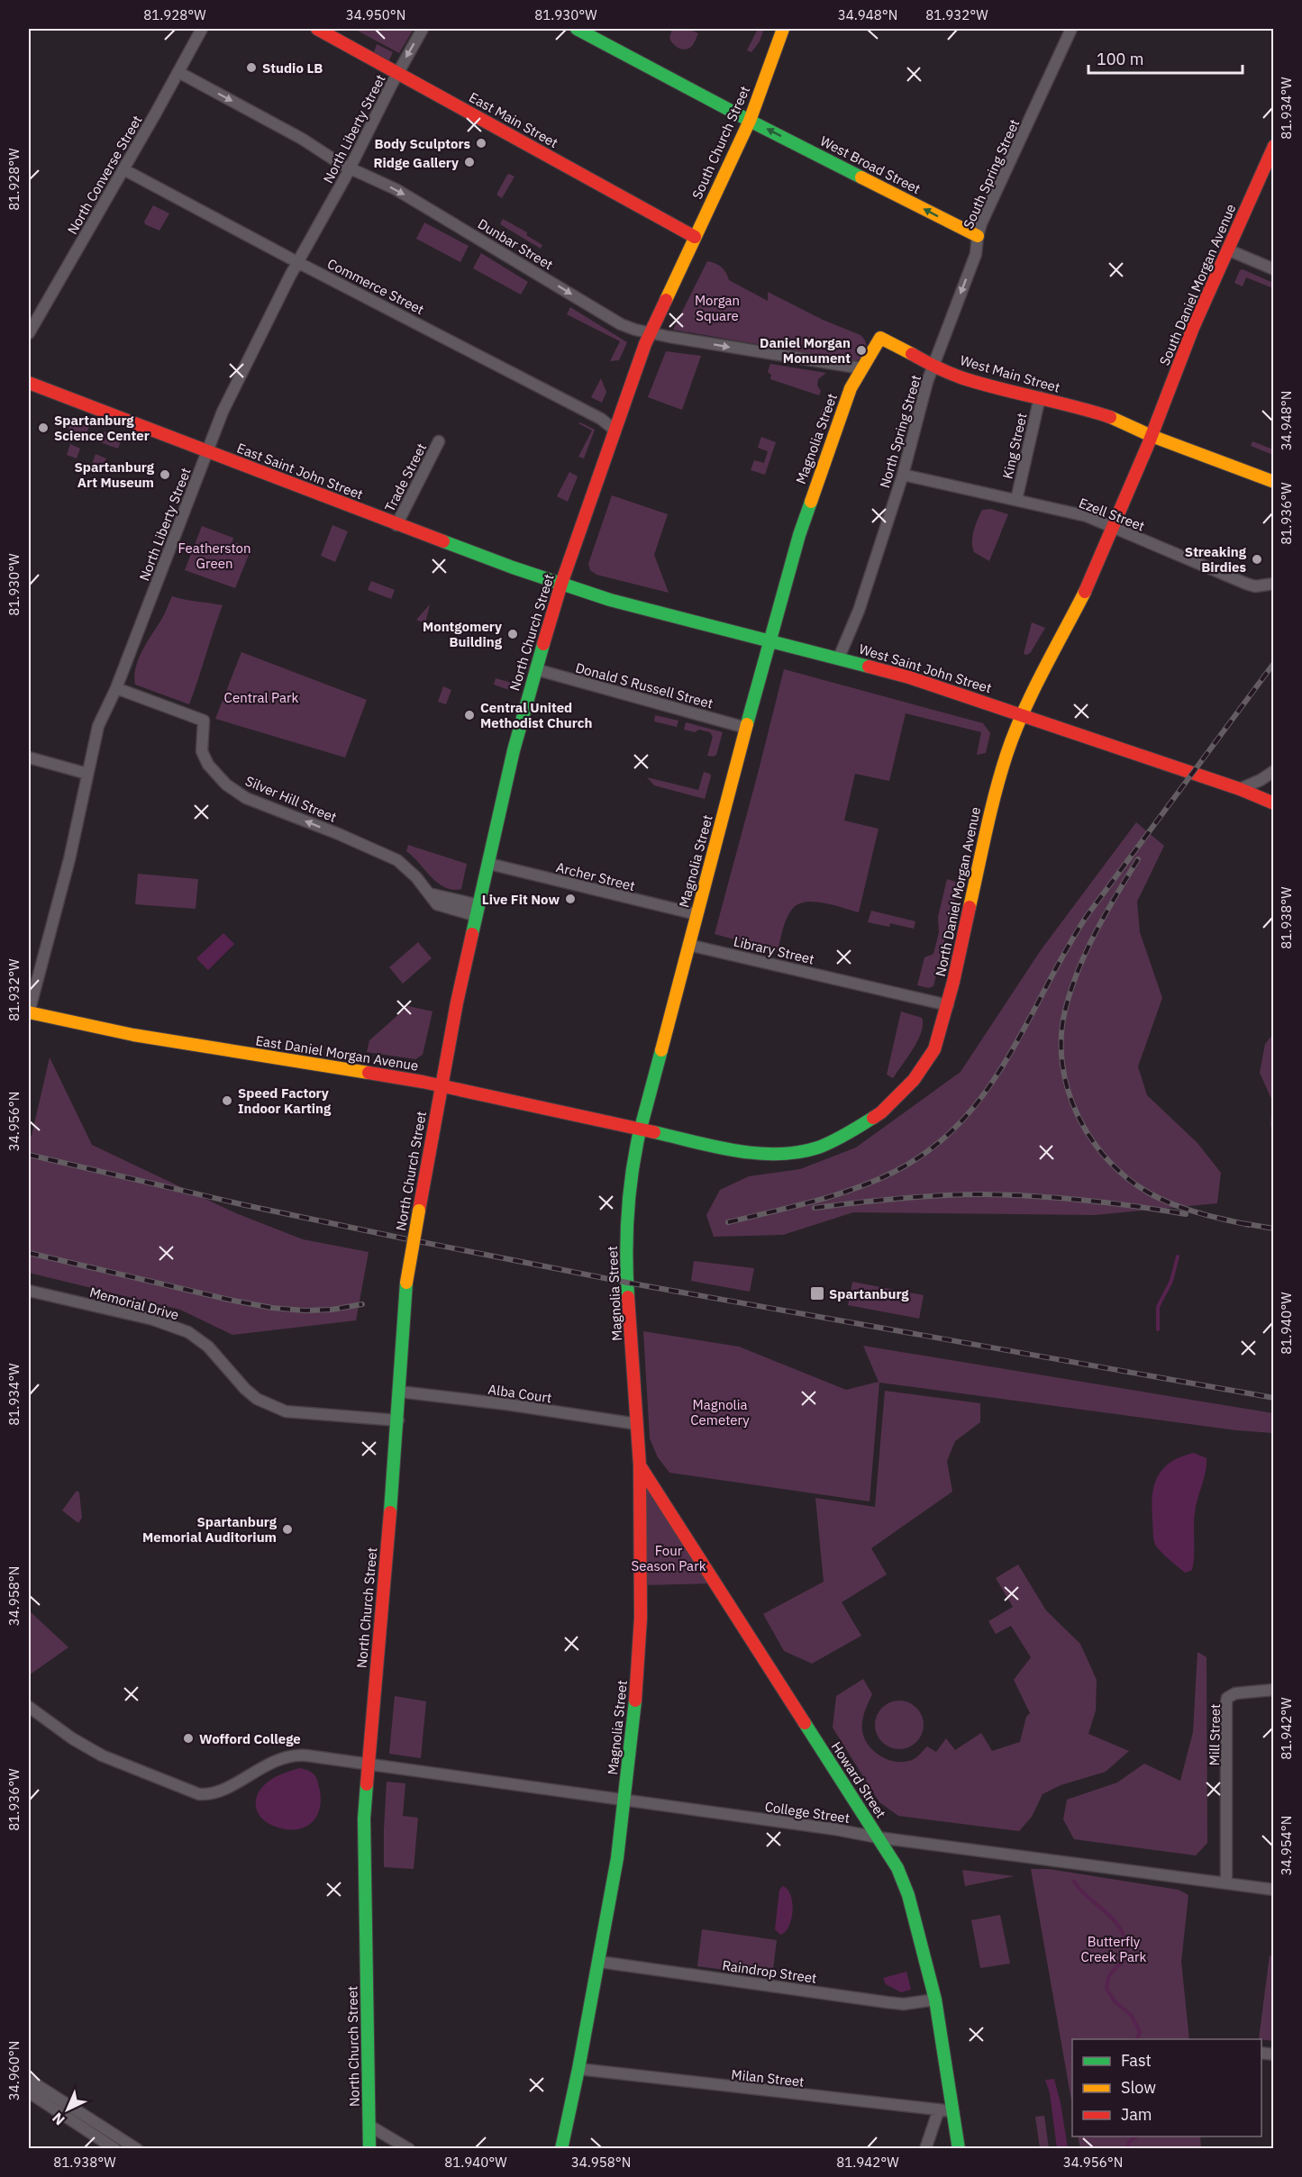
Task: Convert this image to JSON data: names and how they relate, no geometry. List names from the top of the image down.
{
  "streets": {
    "main road": [
      "East Main Street",
      "South Church Street",
      "West Broad Street",
      "South Daniel Morgan Avenue",
      "West Main Street",
      "Magnolia Street",
      "East Saint John Street",
      "North Church Street",
      "West Saint John Street",
      "North Daniel Morgan Avenue",
      "East Daniel Morgan Avenue",
      "Howard Street"
    ],
    "street": [
      "North Liberty Street",
      "South Spring Street",
      "North Converse Street",
      "Dunbar Street",
      "Commerce Street",
      "North Spring Street",
      "King Street",
      "Trade Street",
      "Ezell Street",
      "Donald S Russell Street",
      "Silver Hill Street",
      "Archer Street",
      "Library Street",
      "Memorial Drive",
      "Alba Court",
      "Mill Street",
      "College Street",
      "Raindrop Street",
      "Milan Street"
    ]
  },
  "crossings": [
    ["East Main Street", "North Liberty Street"],
    ["East Main Street", "South Church Street"],
    ["East Main Street", "North Church Street"],
    ["North Liberty Street", "Dunbar Street"],
    ["North Liberty Street", "Commerce Street"],
    ["North Liberty Street", "East Saint John Street"],
    ["North Liberty Street", "Silver Hill Street"],
    ["North Liberty Street", "East Daniel Morgan Avenue"],
    ["South Church Street", "West Broad Street"],
    ["South Church Street", "North Church Street"],
    ["West Broad Street", "South Spring Street"],
    ["South Spring Street", "West Main Street"],
    ["South Spring Street", "North Spring Street"],
    ["North Converse Street", "Dunbar Street"],
    ["North Converse Street", "Commerce Street"],
    ["Dunbar Street", "Magnolia Street"],
    ["Dunbar Street", "North Church Street"],
    ["South Daniel Morgan Avenue", "West Main Street"],
    ["South Daniel Morgan Avenue", "North Daniel Morgan Avenue"],
    ["Commerce Street", "North Church Street"],
    ["West Main Street", "North Spring Street"],
    ["West Main Street", "Magnolia Street"],
    ["West Main Street", "King Street"],
    ["West Main Street", "North Daniel Morgan Avenue"],
    ["North Spring Street", "Ezell Street"],
    ["North Spring Street", "West Saint John Street"],
    ["Magnolia Street", "West Saint John Street"],
    ["Magnolia Street", "Donald S Russell Street"],
    ["Magnolia Street", "Archer Street"],
    ["Magnolia Street", "North Daniel Morgan Avenue"],
    ["Magnolia Street", "Library Street"],
    ["Magnolia Street", "East Daniel Morgan Avenue"],
    ["Magnolia Street", "Alba Court"],
    ["Magnolia Street", "Howard Street"],
    ["Magnolia Street", "College Street"],
    ["Magnolia Street", "Raindrop Street"],
    ["Magnolia Street", "Milan Street"],
    ["King Street", "Ezell Street"],
    ["East Saint John Street", "Trade Street"],
    ["East Saint John Street", "North Church Street"],
    ["East Saint John Street", "West Saint John Street"],
    ["Ezell Street", "North Daniel Morgan Avenue"],
    ["North Church Street", "West Saint John Street"],
    ["North Church Street", "Donald S Russell Street"],
    ["North Church Street", "Silver Hill Street"],
    ["North Church Street", "Archer Street"],
    ["North Church Street", "East Daniel Morgan Avenue"],
    ["North Church Street", "Memorial Drive"],
    ["North Church Street", "Alba Court"],
    ["North Church Street", "College Street"],
    ["West Saint John Street", "North Daniel Morgan Avenue"],
    ["North Daniel Morgan Avenue", "Library Street"],
    ["North Daniel Morgan Avenue", "East Daniel Morgan Avenue"],
    ["Mill Street", "College Street"],
    ["Howard Street", "College Street"],
    ["Howard Street", "Raindrop Street"],
    ["Howard Street", "Milan Street"]
  ],
  "one_way": [
    "West Broad Street",
    "South Spring Street",
    "Dunbar Street",
    "Silver Hill Street"
  ],
  "parks": [
    "Morgan Square",
    "Featherston Green",
    "Central Park",
    "Magnolia Cemetery",
    "Four Season Park",
    "Butterfly Creek Park"
  ],
  "places": {
    "other": [
      "Studio LB",
      "Body Sculptors",
      "Ridge Gallery",
      "Daniel Morgan Monument",
      "Spartanburg Science Center",
      "Spartanburg Art Museum",
      "Streaking Birdies",
      "Montgomery Building",
      "Central United Methodist Church",
      "Live Fit Now",
      "Speed Factory Indoor Karting",
      "Spartanburg Memorial Auditorium",
      "Wofford College"
    ],
    "transit": ["Spartanburg"]
  },
  "legend": ["Fast", "Slow", "Jam"],
  "scale_bar": "100 m",
  "north": "bottom left",
  "coordinates": [
    "81.928°W",
    "34.950°N",
    "81.930°W",
    "34.948°N",
    "81.932°W",
    "81.934°W",
    "81.936°W",
    "81.938°W",
    "34.956°N",
    "81.940°W",
    "34.958°N",
    "81.942°W",
    "34.954°N",
    "34.960°N"
  ]
}
